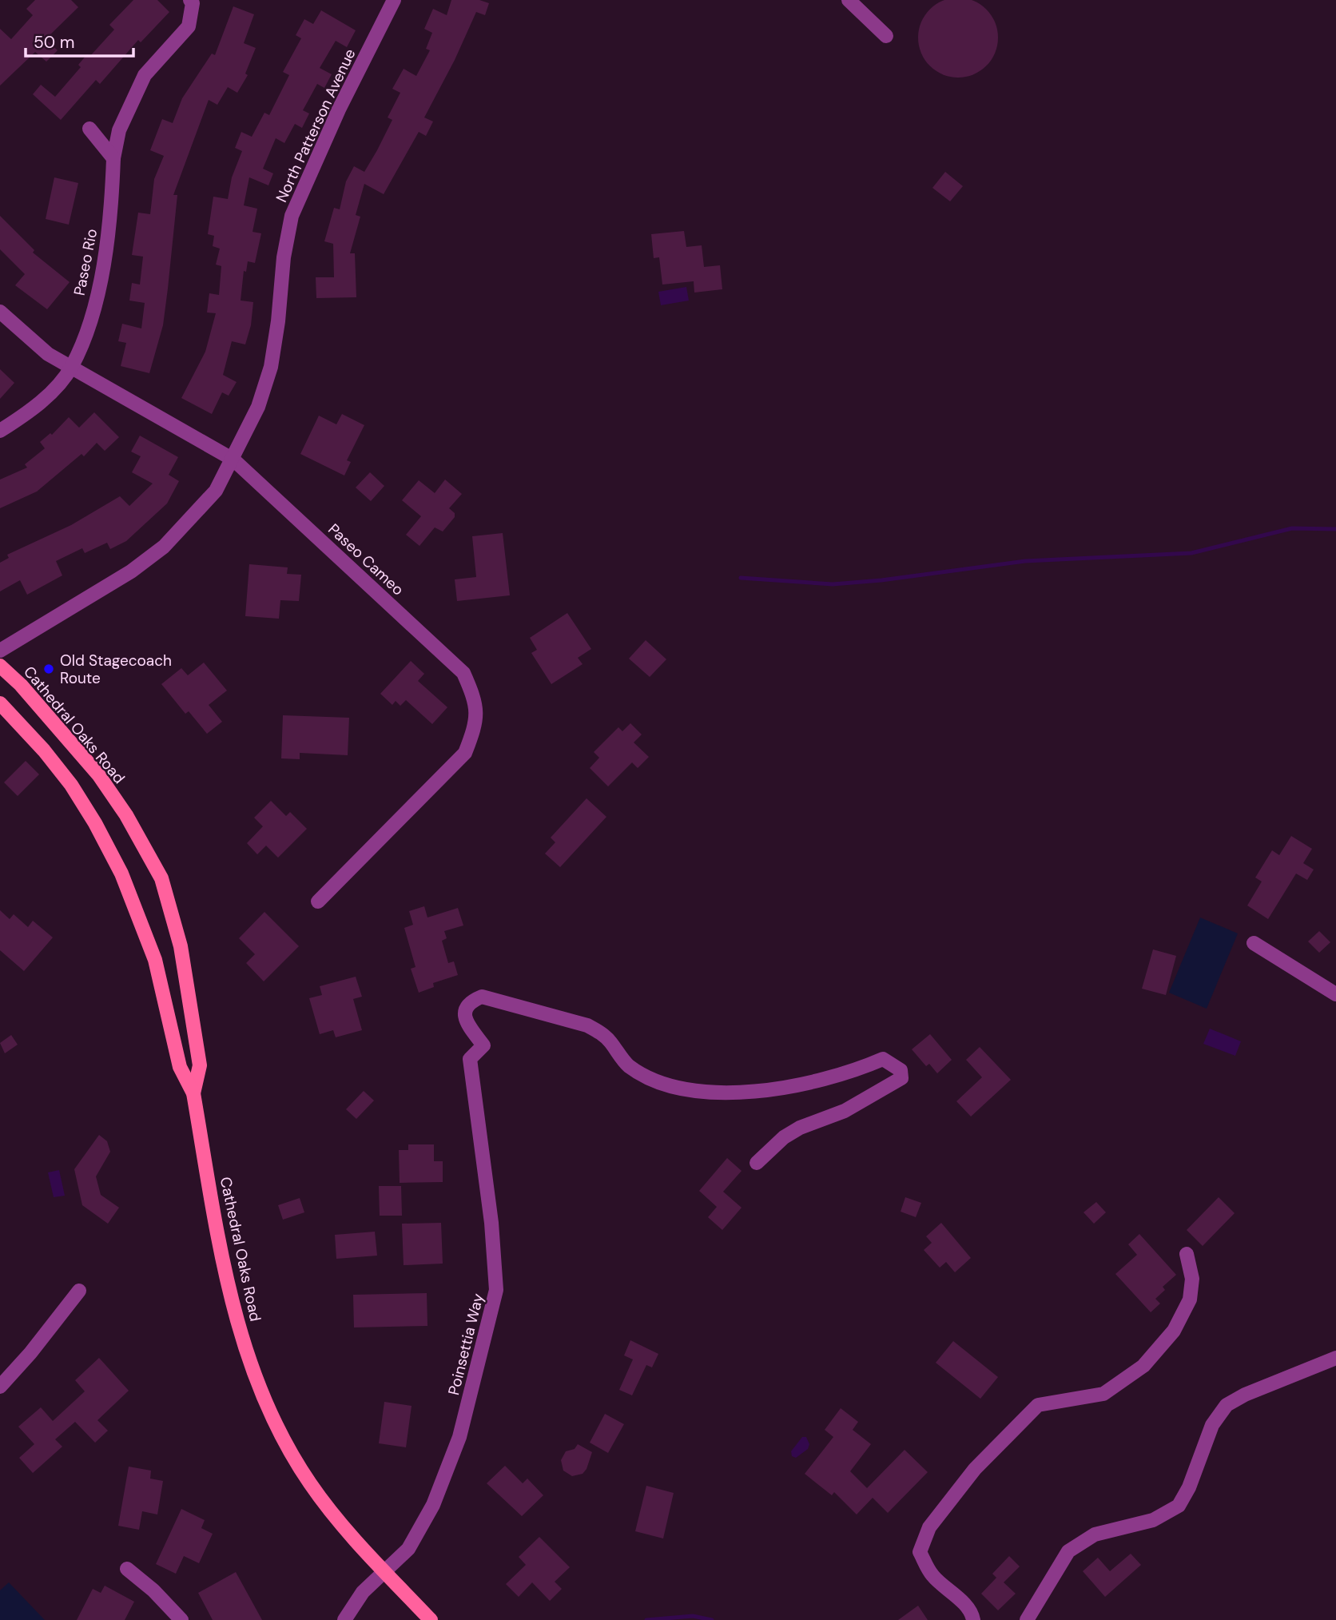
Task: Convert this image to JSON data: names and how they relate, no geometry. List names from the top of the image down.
{
  "streets": {
    "main road": ["Cathedral Oaks Road"],
    "street": [
      "North Patterson Avenue",
      "Paseo Rio",
      "Paseo Cameo",
      "Poinsettia Way"
    ]
  },
  "crossings": [
    ["North Patterson Avenue", "Paseo Cameo"],
    ["Paseo Rio", "Paseo Cameo"],
    ["Cathedral Oaks Road", "Poinsettia Way"]
  ],
  "places": ["Old Stagecoach Route"],
  "scale_bar": "50 m"
}
